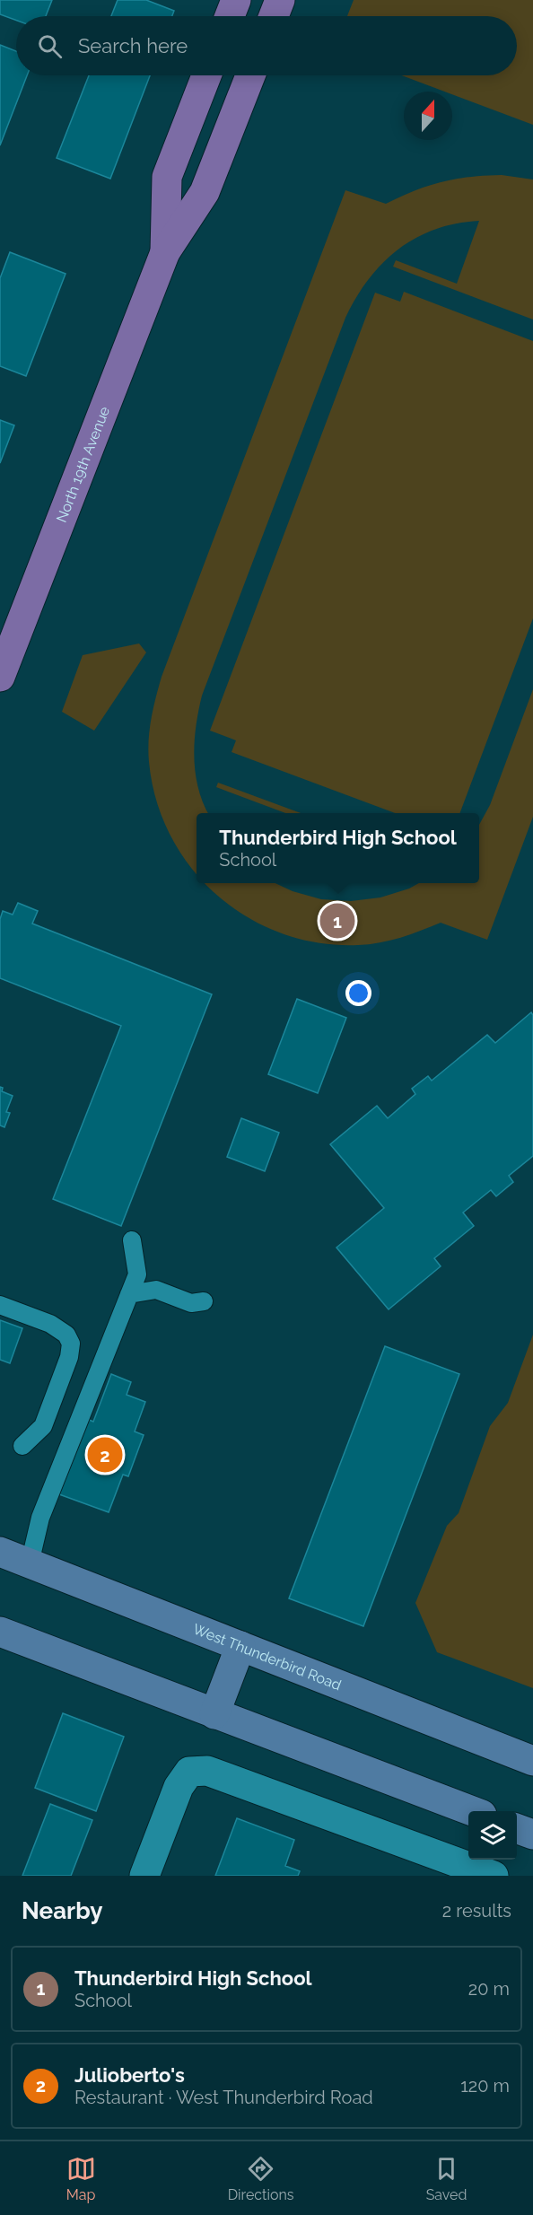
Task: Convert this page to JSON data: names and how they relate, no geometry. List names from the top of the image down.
{
  "streets": {
    "main road": ["North 19th Avenue", "West Thunderbird Road"]
  },
  "north": "top",
  "page": {
    "search": "Search here",
    "popup": ["Thunderbird High School", "School"],
    "pins": ["1", "2"],
    "heading": ["Nearby", "2 results"],
    "list": [
      {
        "mark": "1",
        "name": "Thunderbird High School",
        "note": "School",
        "value": "20 m"
      },
      {
        "mark": "2",
        "name": "Julioberto's",
        "note": "Restaurant · West Thunderbird Road",
        "value": "120 m"
      }
    ],
    "nav": ["Map", "Directions", "Saved"]
  }
}
